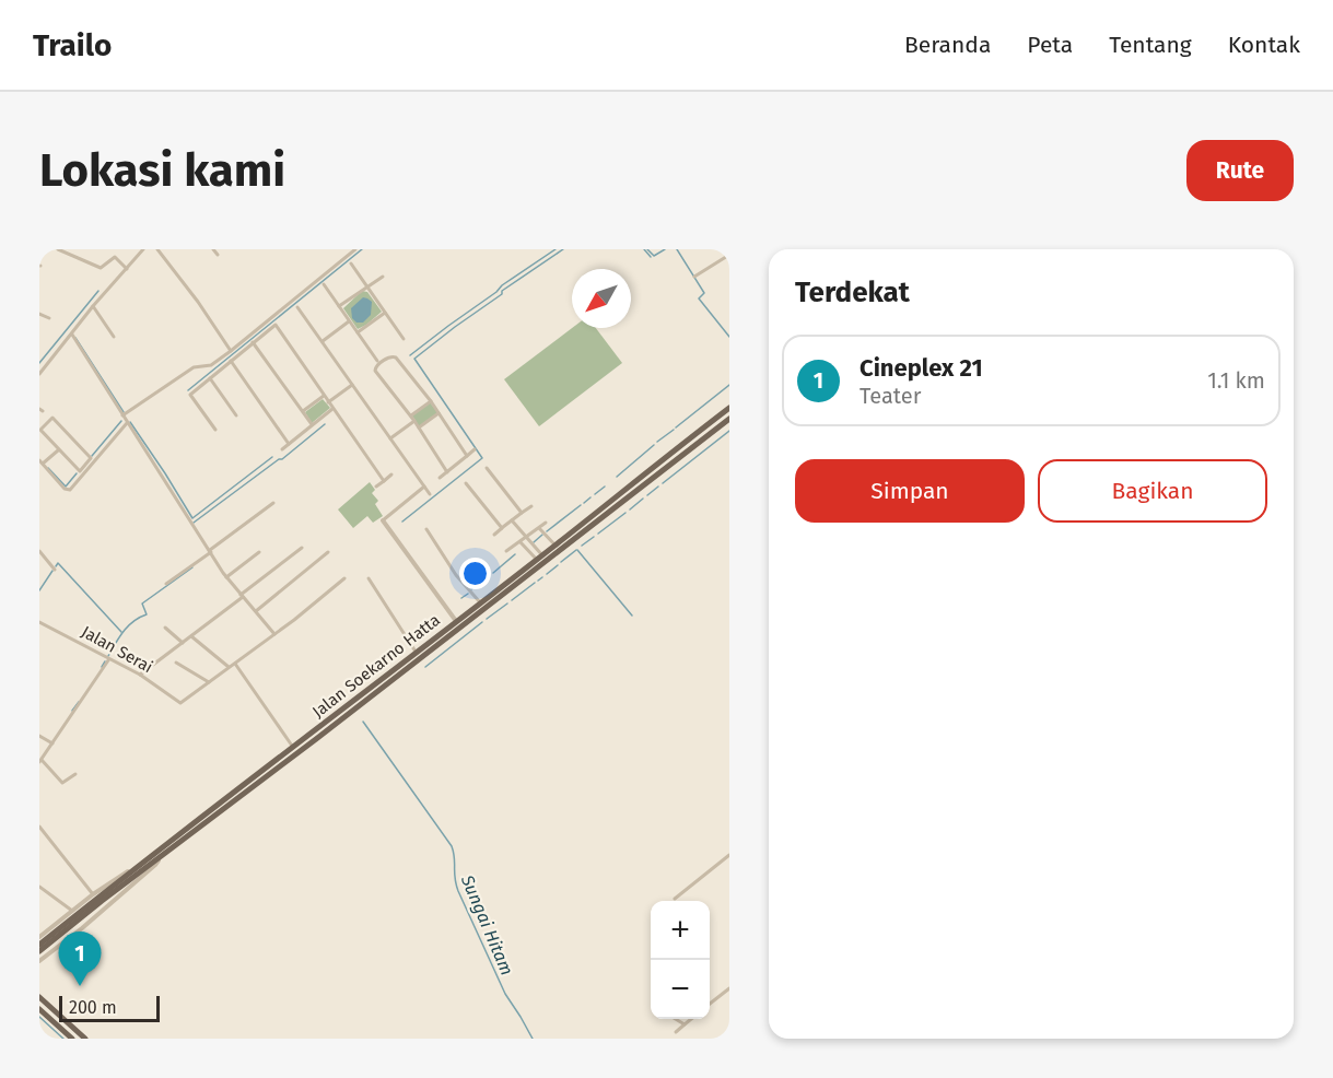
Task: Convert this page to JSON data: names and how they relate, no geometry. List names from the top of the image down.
{
  "streets": {
    "main road": ["Jalan Soekarno Hatta"],
    "street": ["Jalan Serai"]
  },
  "water": ["Sungai Hitam"],
  "scale_bar": "200 m",
  "north": "bottom left",
  "page": {
    "header": "Trailo",
    "nav": [
      "Beranda",
      "Peta",
      "Tentang",
      "Kontak"
    ],
    "buttons": [
      "Rute",
      ["Simpan", "Bagikan"]
    ],
    "title": "Lokasi kami",
    "heading": "Terdekat",
    "list": [
      {
        "mark": "1",
        "name": "Cineplex 21",
        "note": "Teater",
        "value": "1.1 km"
      }
    ],
    "map_buttons": ["+", "−"],
    "pins": "1",
    "scale": "200 m"
  }
}
